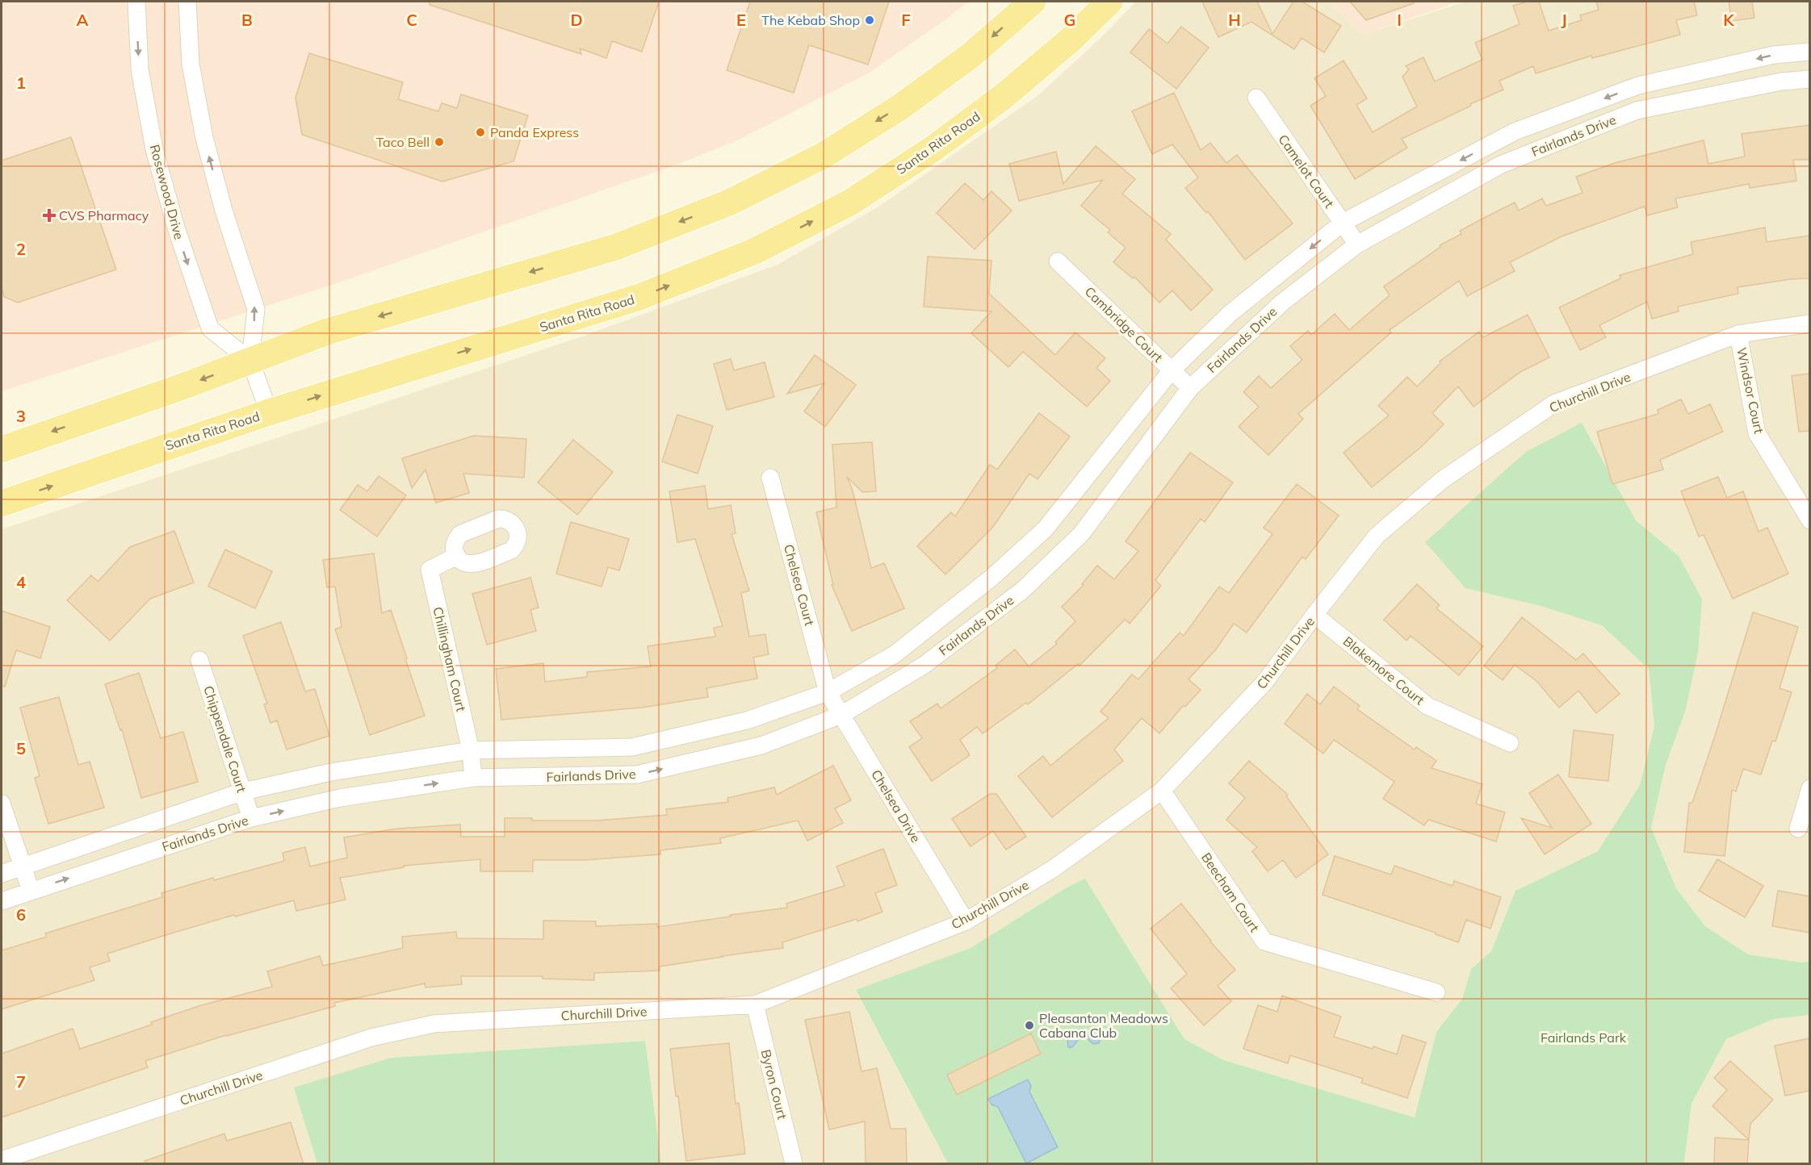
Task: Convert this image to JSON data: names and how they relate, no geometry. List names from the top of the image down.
{
  "streets": {
    "main road": ["Santa Rita Road"],
    "street": [
      "Fairlands Drive",
      "Camelot Court",
      "Rosewood Drive",
      "Cambridge Court",
      "Windsor Court",
      "Churchill Drive",
      "Chelsea Court",
      "Chillingham Court",
      "Blakemore Court",
      "Chippendale Court",
      "Chelsea Drive",
      "Beecham Court",
      "Byron Court"
    ]
  },
  "crossings": [
    ["Fairlands Drive", "Camelot Court"],
    ["Fairlands Drive", "Cambridge Court"],
    ["Fairlands Drive", "Chelsea Court"],
    ["Fairlands Drive", "Chillingham Court"],
    ["Fairlands Drive", "Chippendale Court"],
    ["Fairlands Drive", "Chelsea Drive"],
    ["Windsor Court", "Churchill Drive"],
    ["Churchill Drive", "Blakemore Court"],
    ["Churchill Drive", "Chelsea Drive"],
    ["Churchill Drive", "Beecham Court"],
    ["Churchill Drive", "Byron Court"],
    ["Chelsea Court", "Chelsea Drive"]
  ],
  "parks": ["Fairlands Park"],
  "places": {
    "other": [
      "The Kebab Shop",
      "Panda Express",
      "Taco Bell",
      "Pleasanton Meadows Cabana Club"
    ],
    "health": ["CVS Pharmacy"]
  },
  "grid": {
    "columns": [
      "A",
      "B",
      "C",
      "D",
      "E",
      "F",
      "G",
      "H",
      "I",
      "J",
      "K"
    ],
    "rows": [
      "1",
      "2",
      "3",
      "4",
      "5",
      "6",
      "7"
    ]
  }
}
